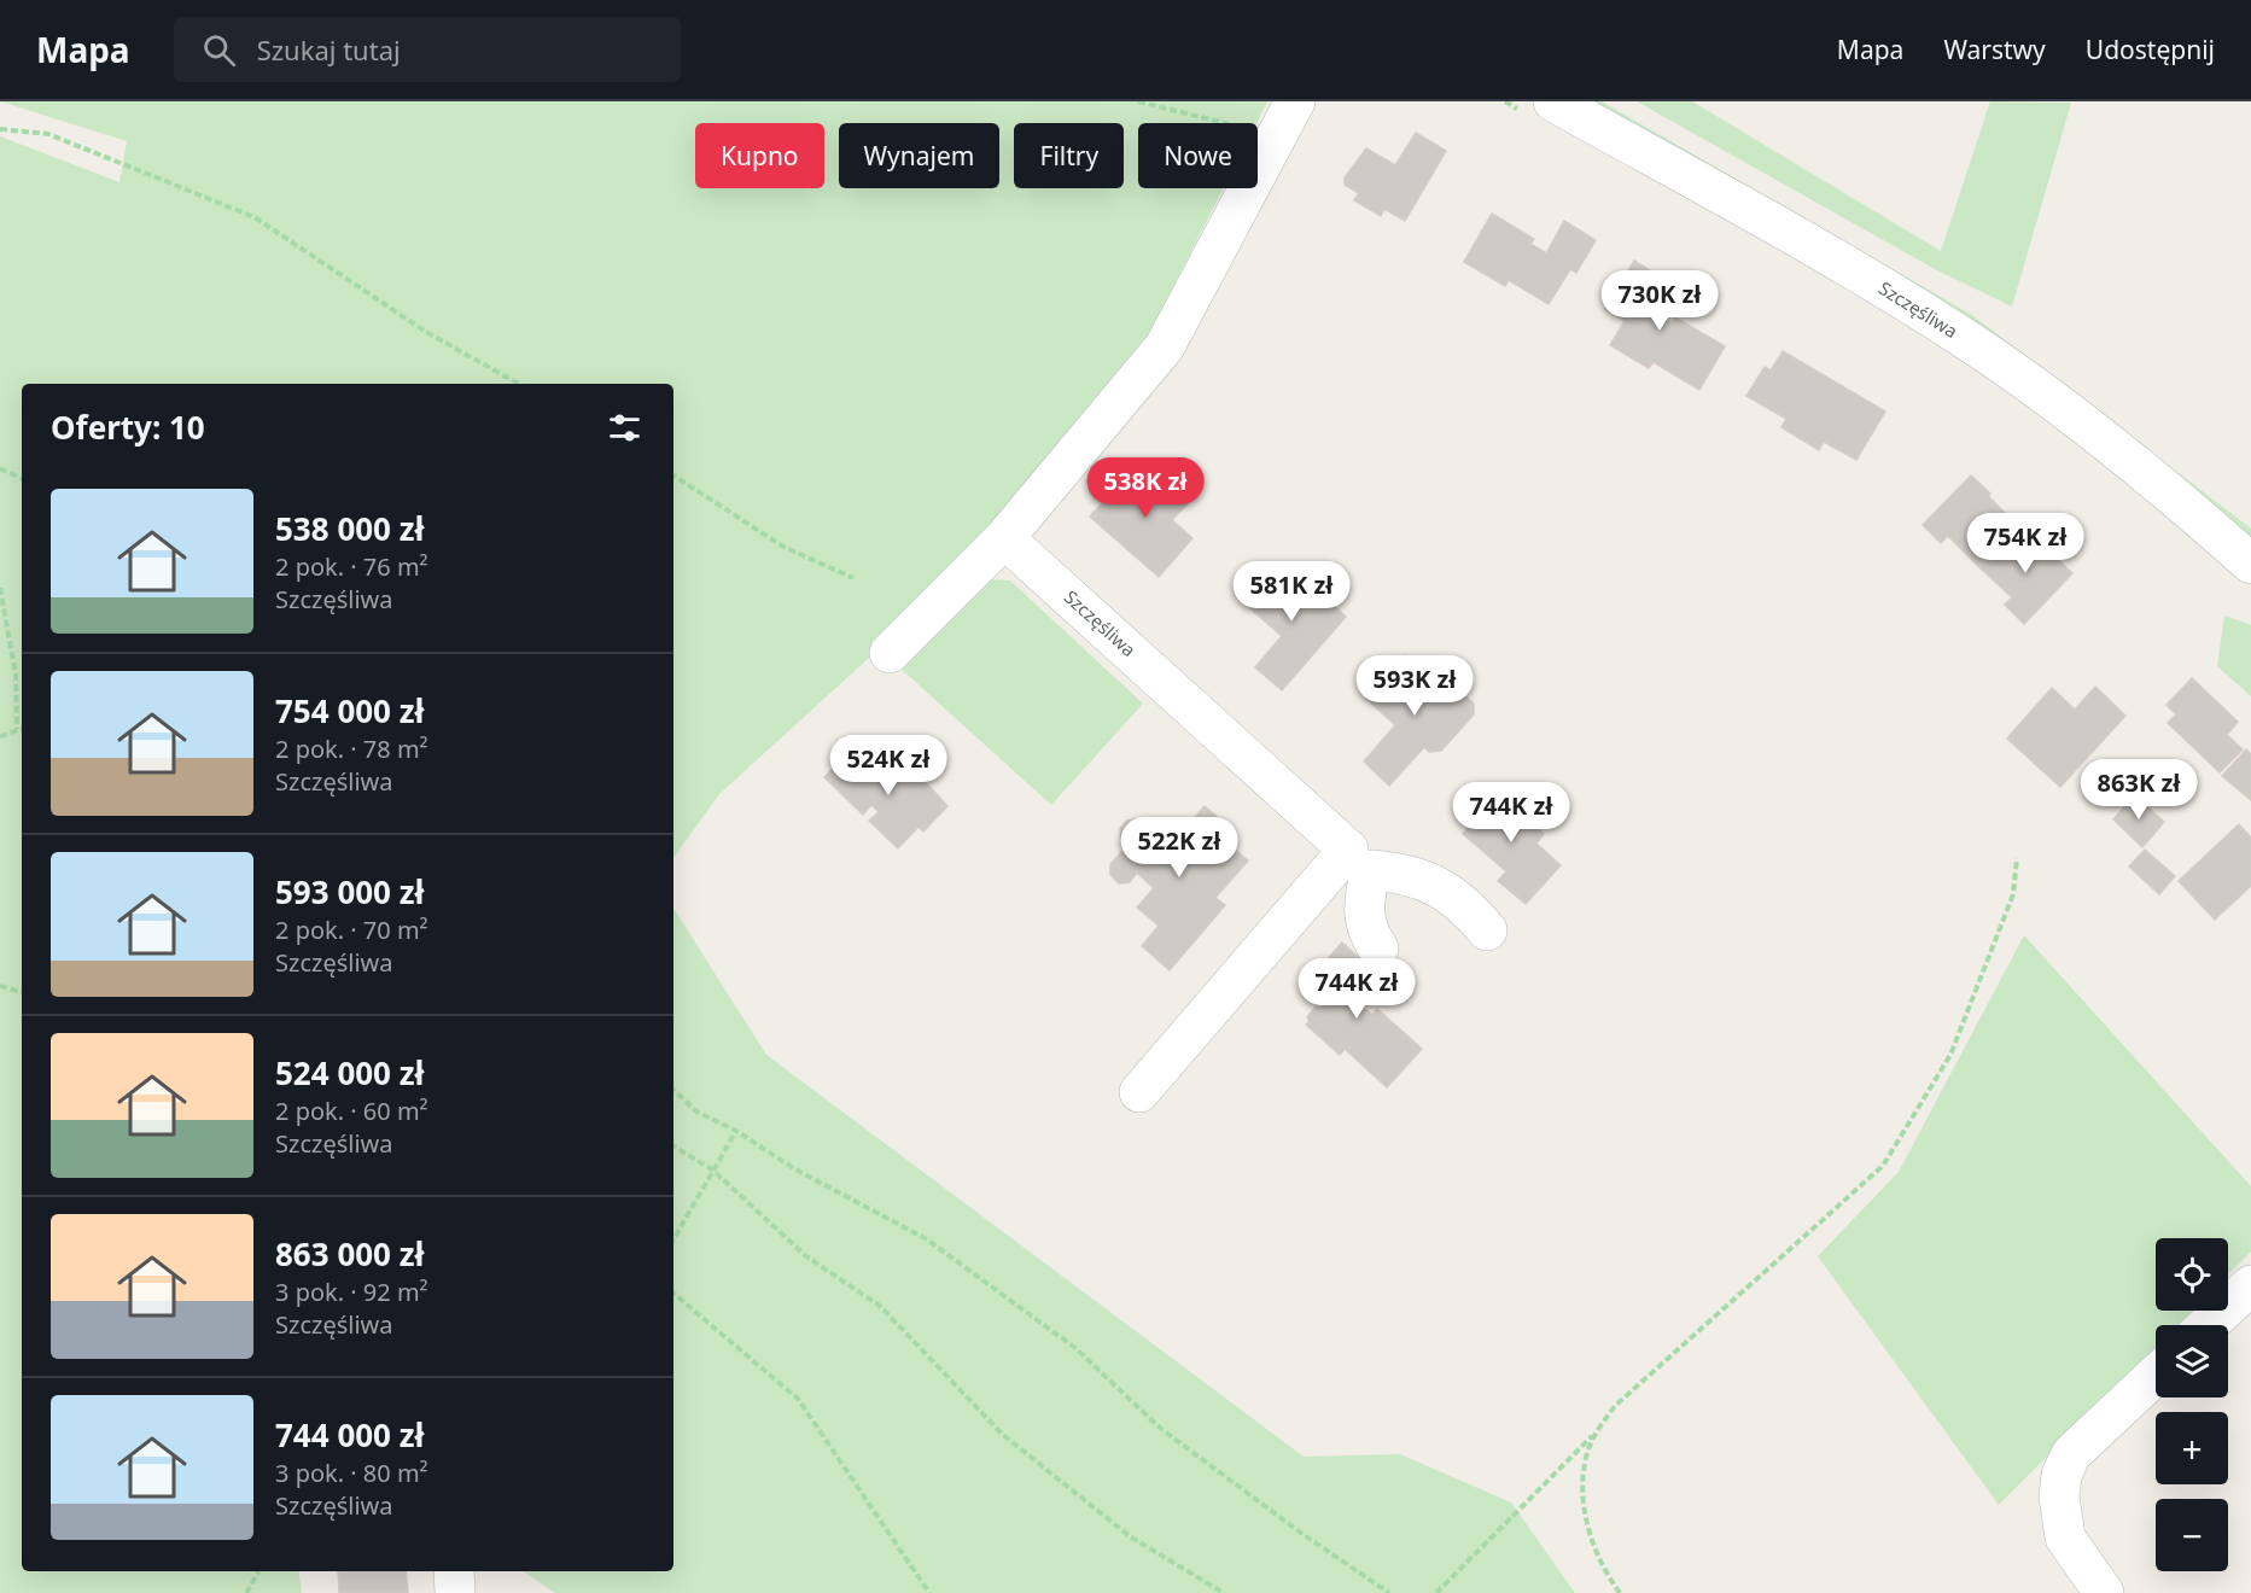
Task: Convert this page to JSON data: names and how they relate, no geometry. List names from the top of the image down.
{
  "streets": {
    "street": ["Szczęśliwa"]
  },
  "page": {
    "header": "Mapa",
    "search": "Szukaj tutaj",
    "nav": ["Mapa", "Warstwy", "Udostępnij"],
    "chip": [
      "Kupno",
      "Wynajem",
      "Filtry",
      "Nowe"
    ],
    "price": [
      "730K zł",
      "538K zł",
      "754K zł",
      "581K zł",
      "593K zł",
      "524K zł",
      "863K zł",
      "744K zł",
      "522K zł",
      "744K zł"
    ],
    "heading": "Oferty: 10",
    "list": [
      {
        "name": "538 000 zł",
        "note": "2 pok. · 76 m² · Szczęśliwa"
      },
      {
        "name": "754 000 zł",
        "note": "2 pok. · 78 m² · Szczęśliwa"
      },
      {
        "name": "593 000 zł",
        "note": "2 pok. · 70 m² · Szczęśliwa"
      },
      {
        "name": "524 000 zł",
        "note": "2 pok. · 60 m² · Szczęśliwa"
      },
      {
        "name": "863 000 zł",
        "note": "3 pok. · 92 m² · Szczęśliwa"
      },
      {
        "name": "744 000 zł",
        "note": "3 pok. · 80 m² · Szczęśliwa"
      }
    ],
    "map_buttons": ["+", "−"]
  }
}
